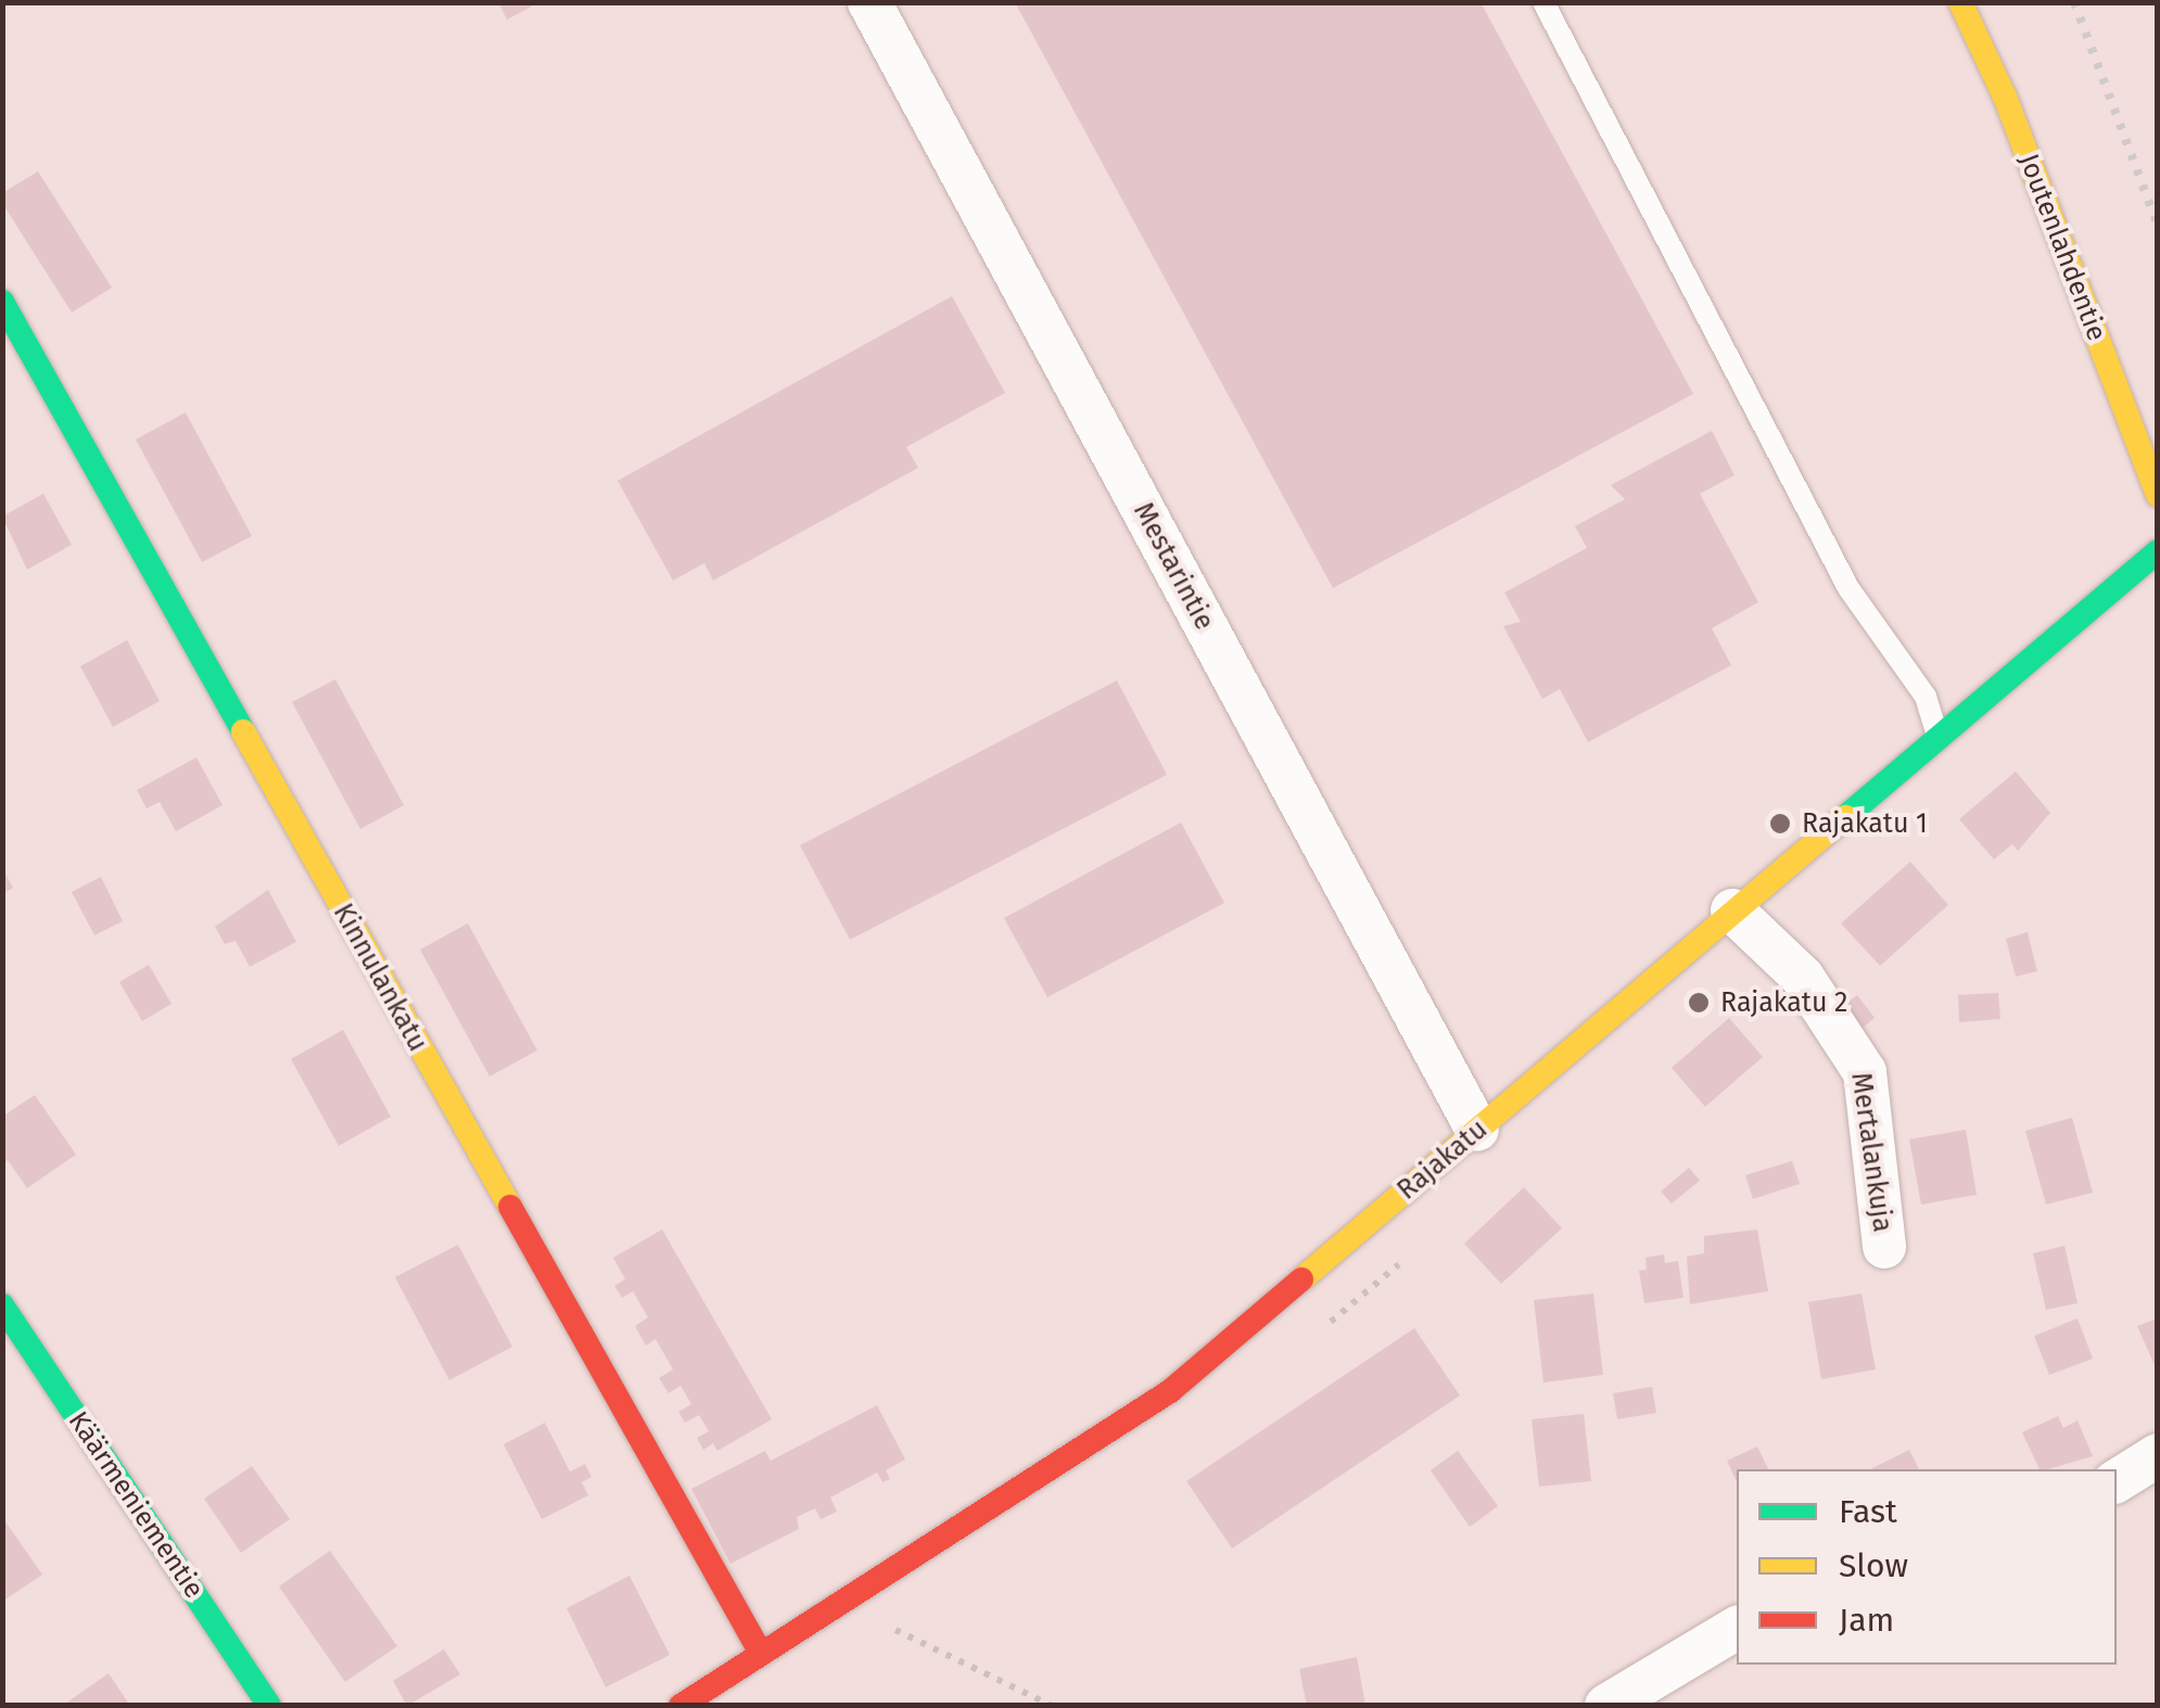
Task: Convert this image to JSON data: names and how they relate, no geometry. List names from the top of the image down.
{
  "streets": {
    "street": [
      "Joutenlahdentie",
      "Mestarintie",
      "Kinnulankatu",
      "Mertalankuja",
      "Rajakatu",
      "Käärmeniementie"
    ]
  },
  "crossings": [
    ["Mestarintie", "Rajakatu"],
    ["Kinnulankatu", "Rajakatu"],
    ["Mertalankuja", "Rajakatu"]
  ],
  "places": ["Rajakatu 1", "Rajakatu 2"],
  "legend": ["Fast", "Slow", "Jam"]
}
